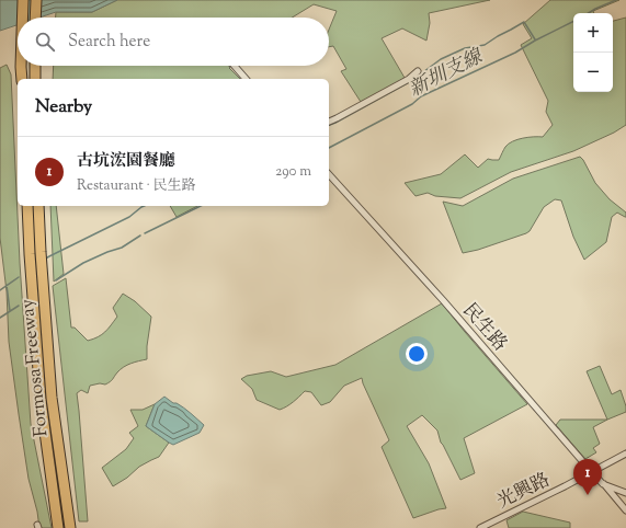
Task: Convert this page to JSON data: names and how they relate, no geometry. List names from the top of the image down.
{
  "streets": {
    "highway": ["Formosa Freeway"],
    "street": ["民生路", "光興路"]
  },
  "crossings": [
    ["民生路", "光興路"]
  ],
  "water": ["新圳支線"],
  "page": {
    "map_buttons": ["+", "−"],
    "search": "Search here",
    "heading": "Nearby",
    "list": [
      {
        "mark": "1",
        "name": "古坑浤園餐廳",
        "note": "Restaurant · 民生路",
        "value": "290 m"
      }
    ],
    "pins": "1"
  }
}
